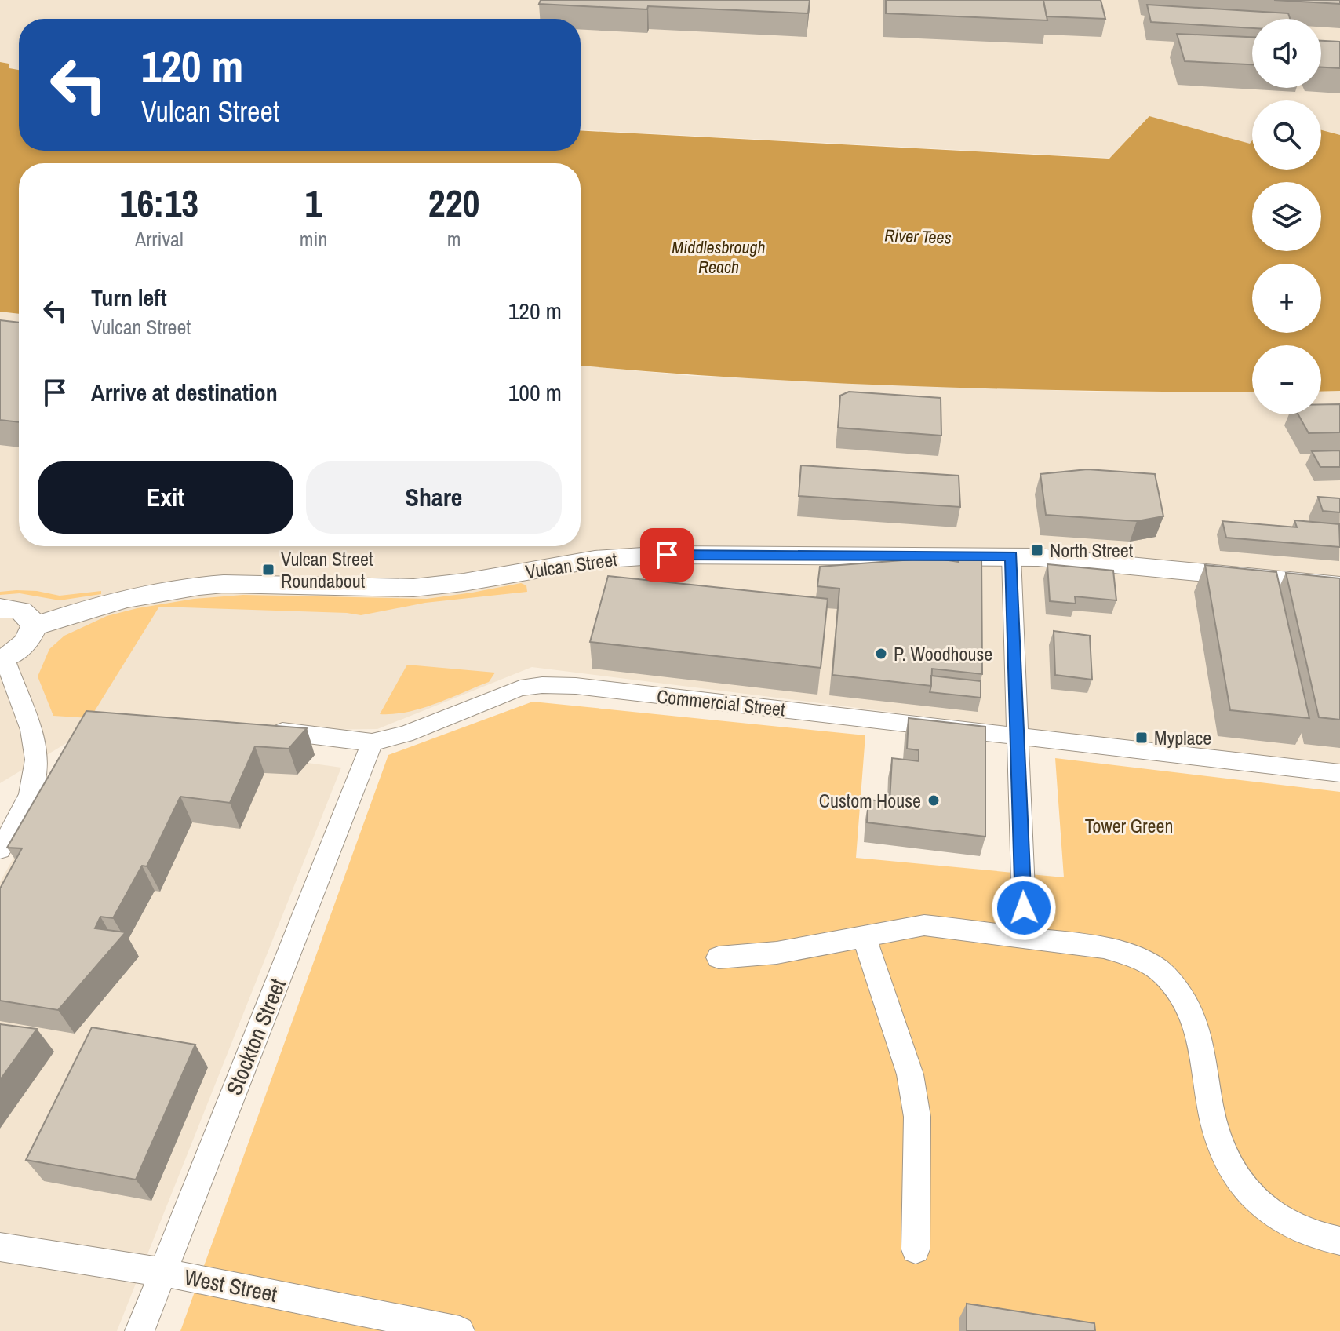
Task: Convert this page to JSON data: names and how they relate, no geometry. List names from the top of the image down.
{
  "streets": {
    "street": [
      "Vulcan Street",
      "Commercial Street",
      "Stockton Street",
      "West Street"
    ]
  },
  "crossings": [
    ["Commercial Street", "Stockton Street"],
    ["Stockton Street", "West Street"]
  ],
  "water": ["River Tees", "Middlesbrough Reach"],
  "parks": ["Tower Green"],
  "places": {
    "transit": ["North Street", "Vulcan Street Roundabout", "Myplace"],
    "other": ["P. Woodhouse", "Custom House"]
  },
  "page": {
    "map_buttons": ["+", "−"],
    "turn": ["120 m", "Vulcan Street"],
    "eta": [
      "16:13",
      "Arrival",
      "1",
      "min",
      "220",
      "m"
    ],
    "list": [
      {
        "name": "Turn left",
        "note": "Vulcan Street",
        "value": "120 m"
      },
      {
        "name": "Arrive at destination",
        "value": "100 m"
      }
    ],
    "buttons": ["Exit", "Share"]
  }
}
